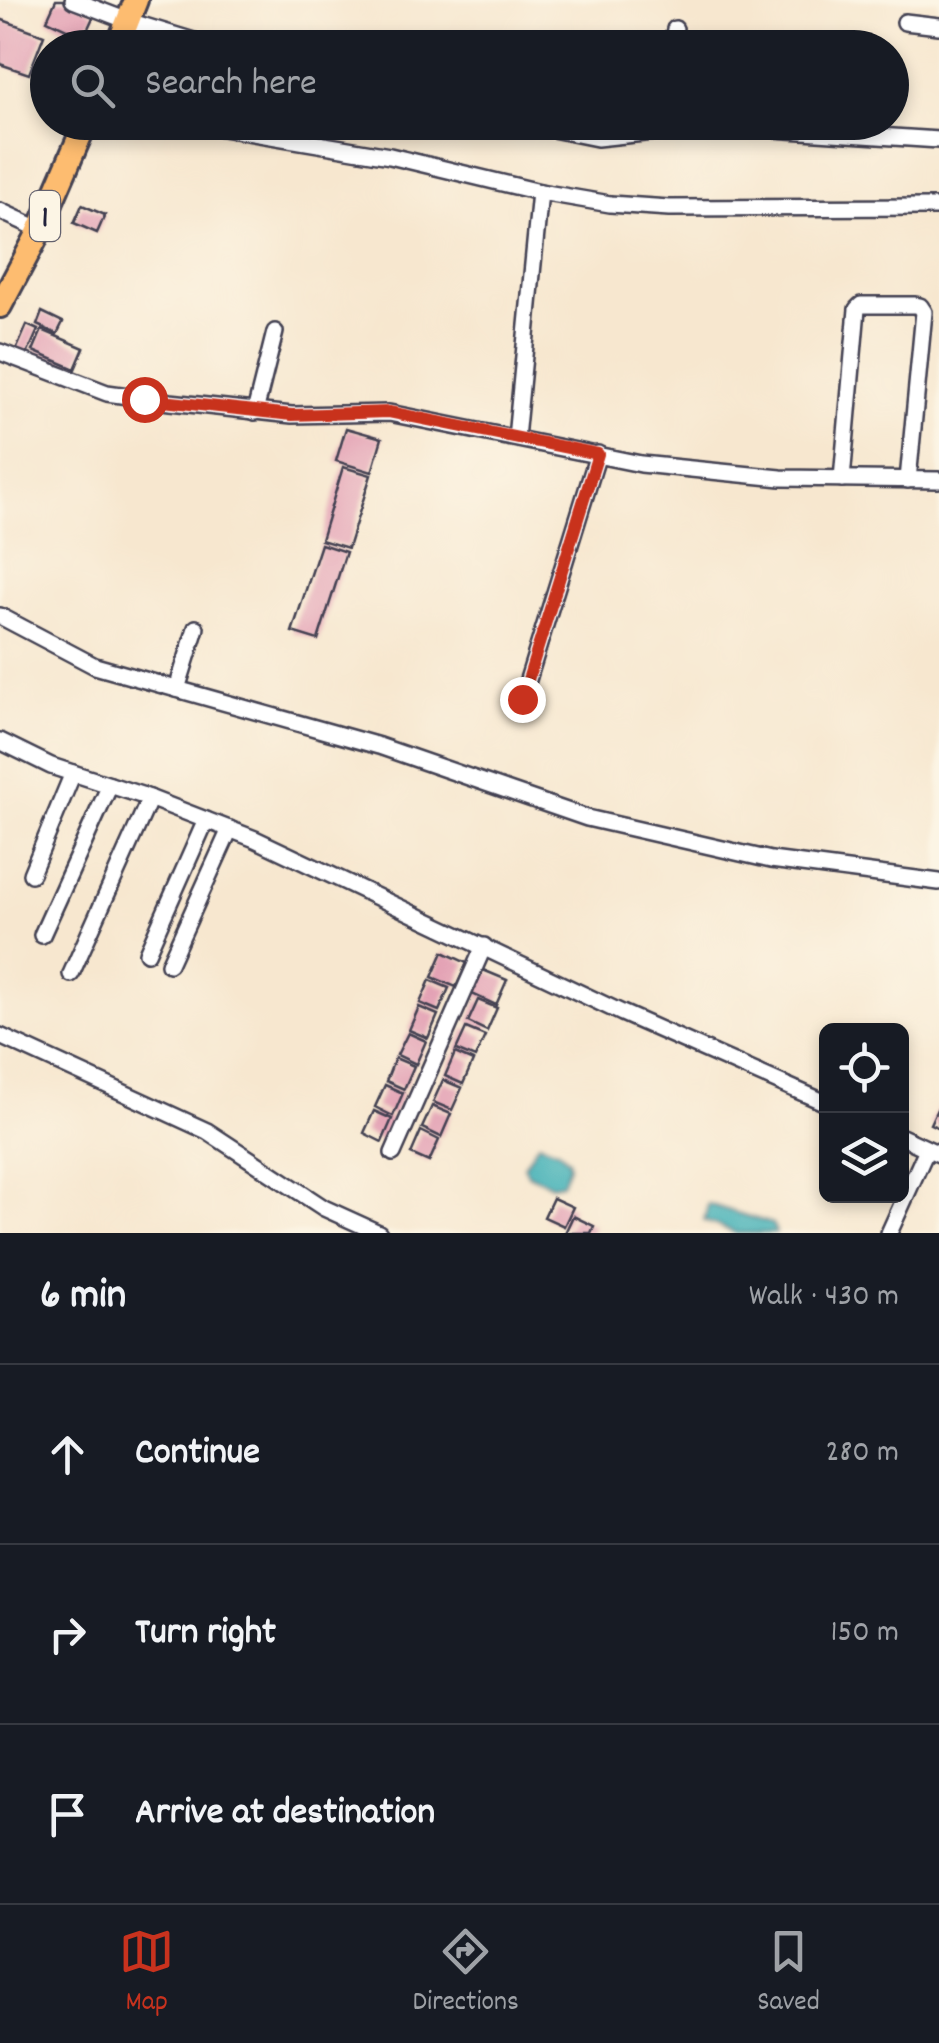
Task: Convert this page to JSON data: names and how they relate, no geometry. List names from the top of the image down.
{
  "streets": {
    "highway": ["1"]
  },
  "page": {
    "search": "Search here",
    "heading": ["6 min", "Walk · 430 m"],
    "list": [
      ["Continue", "280 m"],
      ["Turn right", "150 m"],
      "Arrive at destination"
    ],
    "nav": ["Map", "Directions", "Saved"]
  }
}
